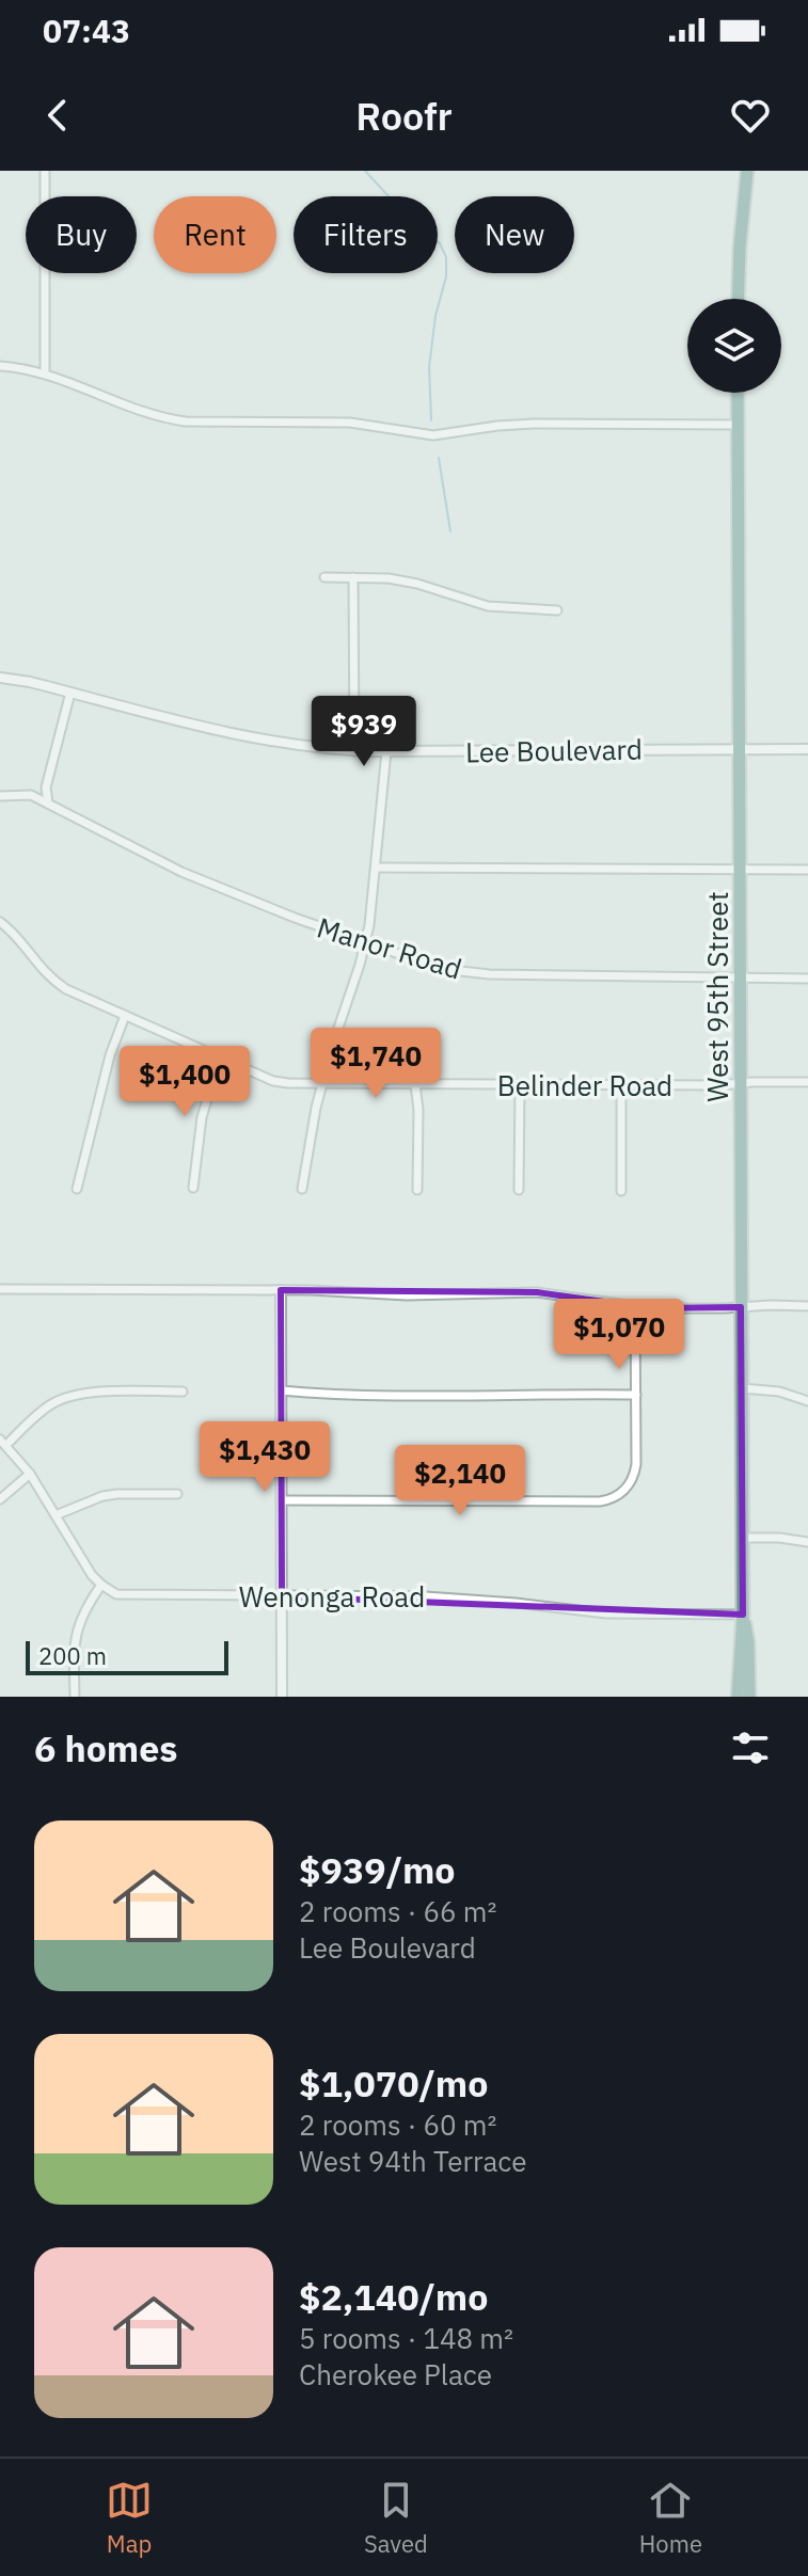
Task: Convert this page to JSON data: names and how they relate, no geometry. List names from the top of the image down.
{
  "streets": {
    "main road": ["West 95th Street"],
    "street": [
      "Lee Boulevard",
      "Manor Road",
      "Belinder Road",
      "Wenonga Road"
    ]
  },
  "crossings": [
    ["Lee Boulevard", "West 95th Street"],
    ["Manor Road", "West 95th Street"],
    ["West 95th Street", "Belinder Road"],
    ["West 95th Street", "Wenonga Road"]
  ],
  "scale_bar": "200 m",
  "page": {
    "status": "07:43",
    "header": "Roofr",
    "chip": [
      "Buy",
      "Rent",
      "Filters",
      "New"
    ],
    "price": [
      "$939",
      "$1,740",
      "$1,400",
      "$1,070",
      "$1,430",
      "$2,140"
    ],
    "scale": "200 m",
    "heading": "6 homes",
    "list": [
      {
        "name": "$939/mo",
        "note": "2 rooms · 66 m² · Lee Boulevard"
      },
      {
        "name": "$1,070/mo",
        "note": "2 rooms · 60 m² · West 94th Terrace"
      },
      {
        "name": "$2,140/mo",
        "note": "5 rooms · 148 m² · Cherokee Place"
      }
    ],
    "tabs": ["Map", "Saved", "Home"]
  }
}
